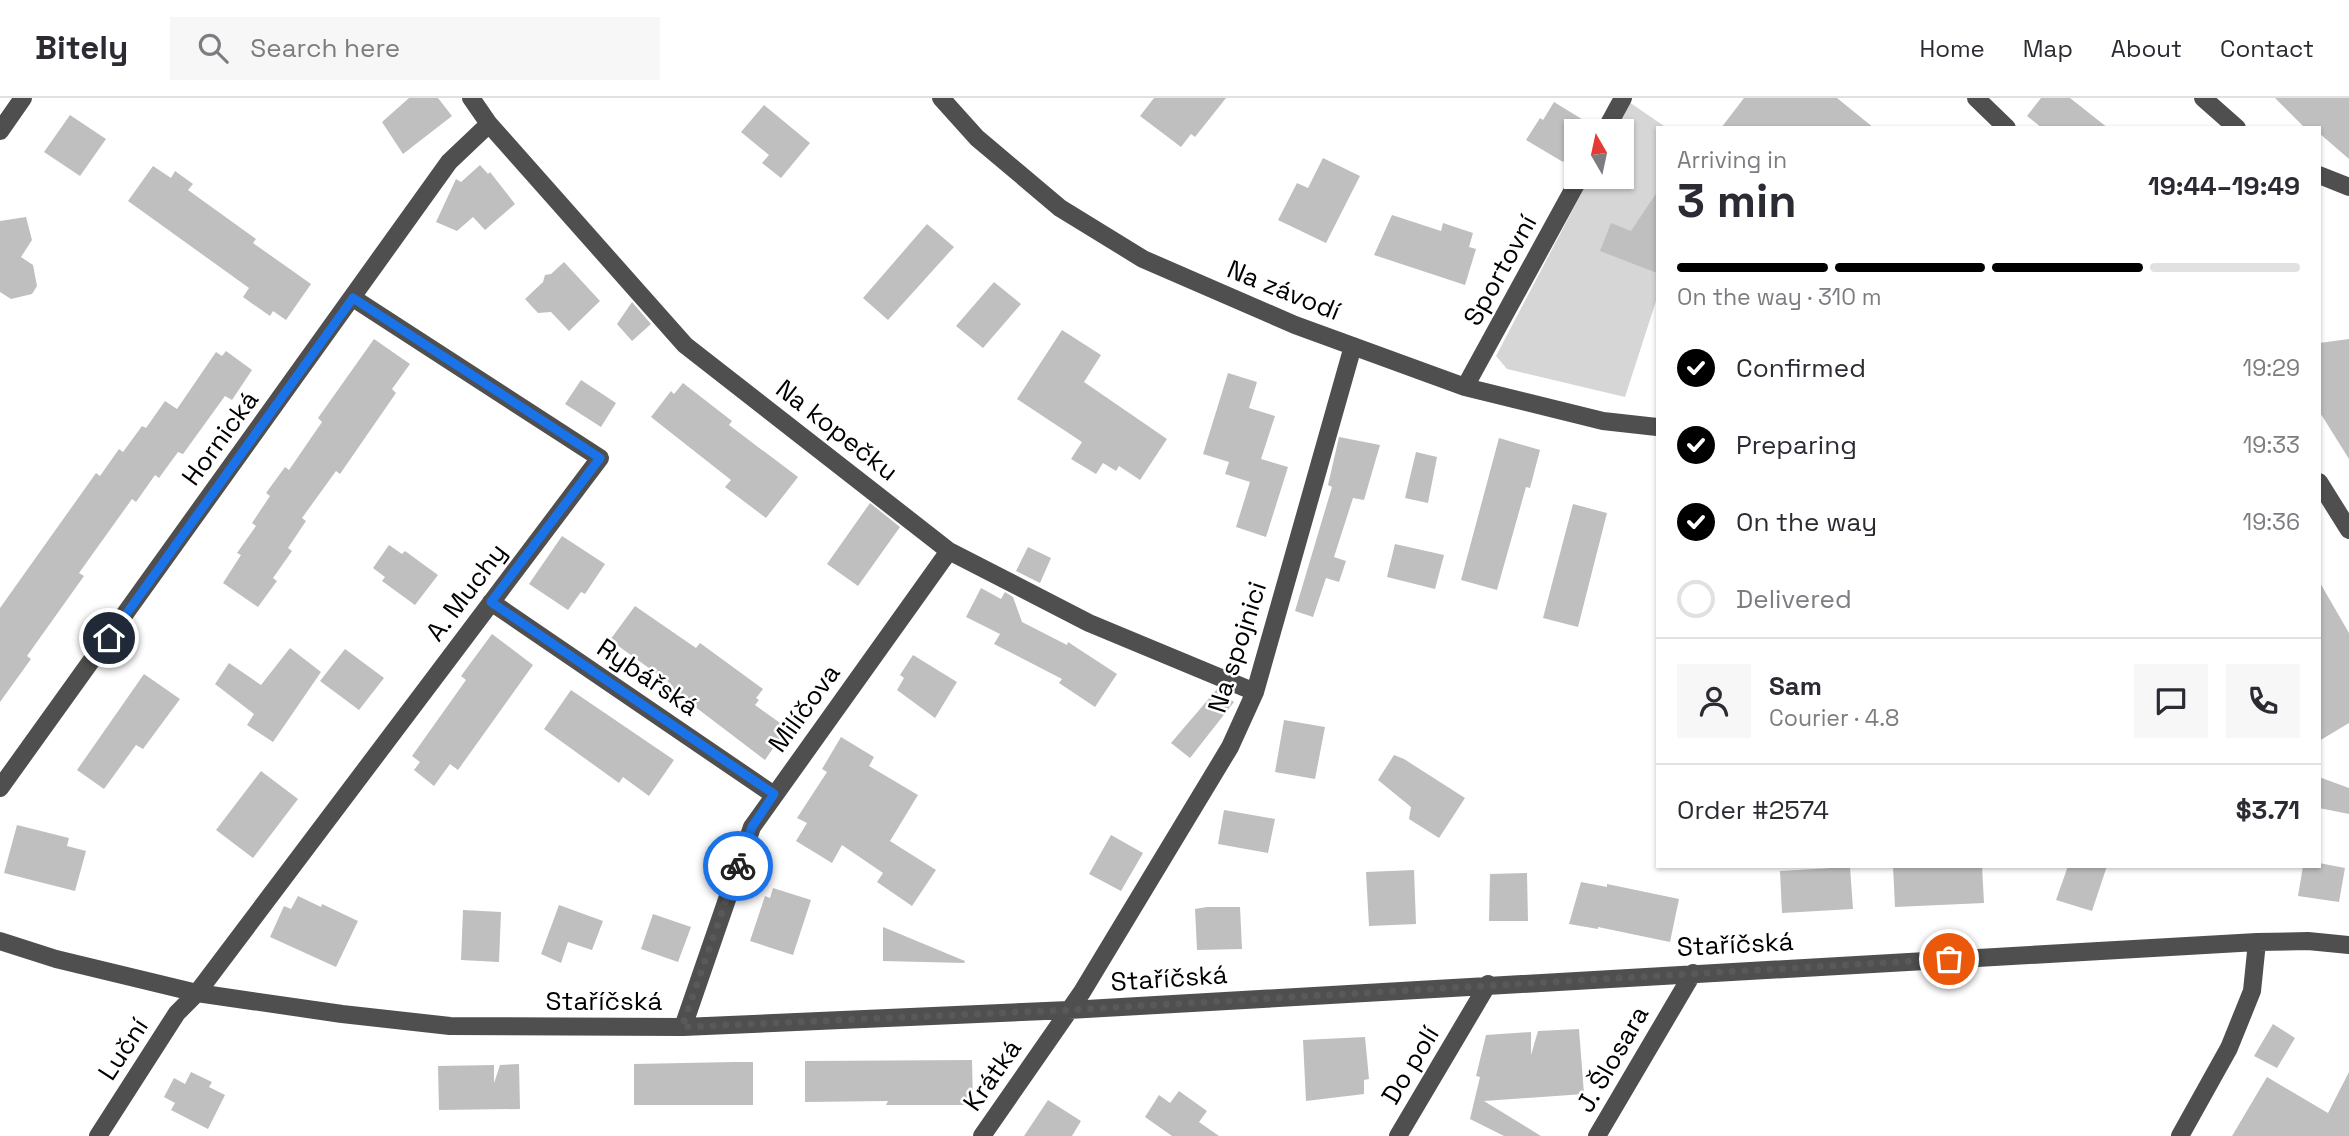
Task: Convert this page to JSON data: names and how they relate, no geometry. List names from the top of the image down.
{
  "streets": {
    "street": [
      "Sportovní",
      "Na závodí",
      "Na kopečku",
      "Hornická",
      "A. Muchy",
      "Na spojnici",
      "Rybářská",
      "Milíčova",
      "Staříčská",
      "Luční",
      "J. Šlosara",
      "Do polí",
      "Krátká"
    ]
  },
  "crossings": [
    ["Sportovní", "Na závodí"],
    ["Na závodí", "Na spojnici"],
    ["Na kopečku", "Hornická"],
    ["Na kopečku", "Na spojnici"],
    ["Na kopečku", "Milíčova"],
    ["Hornická", "A. Muchy"],
    ["A. Muchy", "Rybářská"],
    ["A. Muchy", "Staříčská"],
    ["A. Muchy", "Luční"],
    ["Na spojnici", "Staříčská"],
    ["Na spojnici", "Krátká"],
    ["Rybářská", "Milíčova"],
    ["Milíčova", "Staříčská"],
    ["Staříčská", "Luční"],
    ["Staříčská", "J. Šlosara"],
    ["Staříčská", "Do polí"],
    ["Staříčská", "Krátká"]
  ],
  "north": "top",
  "page": {
    "header": "Bitely",
    "search": "Search here",
    "nav": [
      "Home",
      "Map",
      "About",
      "Contact"
    ],
    "heading": ["3 min", "Arriving in", "19:44–19:49"],
    "panel": [
      "Sam",
      "Courier · 4.8",
      "Order #2574",
      "$3.71"
    ],
    "bar": "On the way · 310 m",
    "list": [
      ["Confirmed", "19:29"],
      ["Preparing", "19:33"],
      ["On the way", "19:36"],
      "Delivered"
    ]
  }
}
